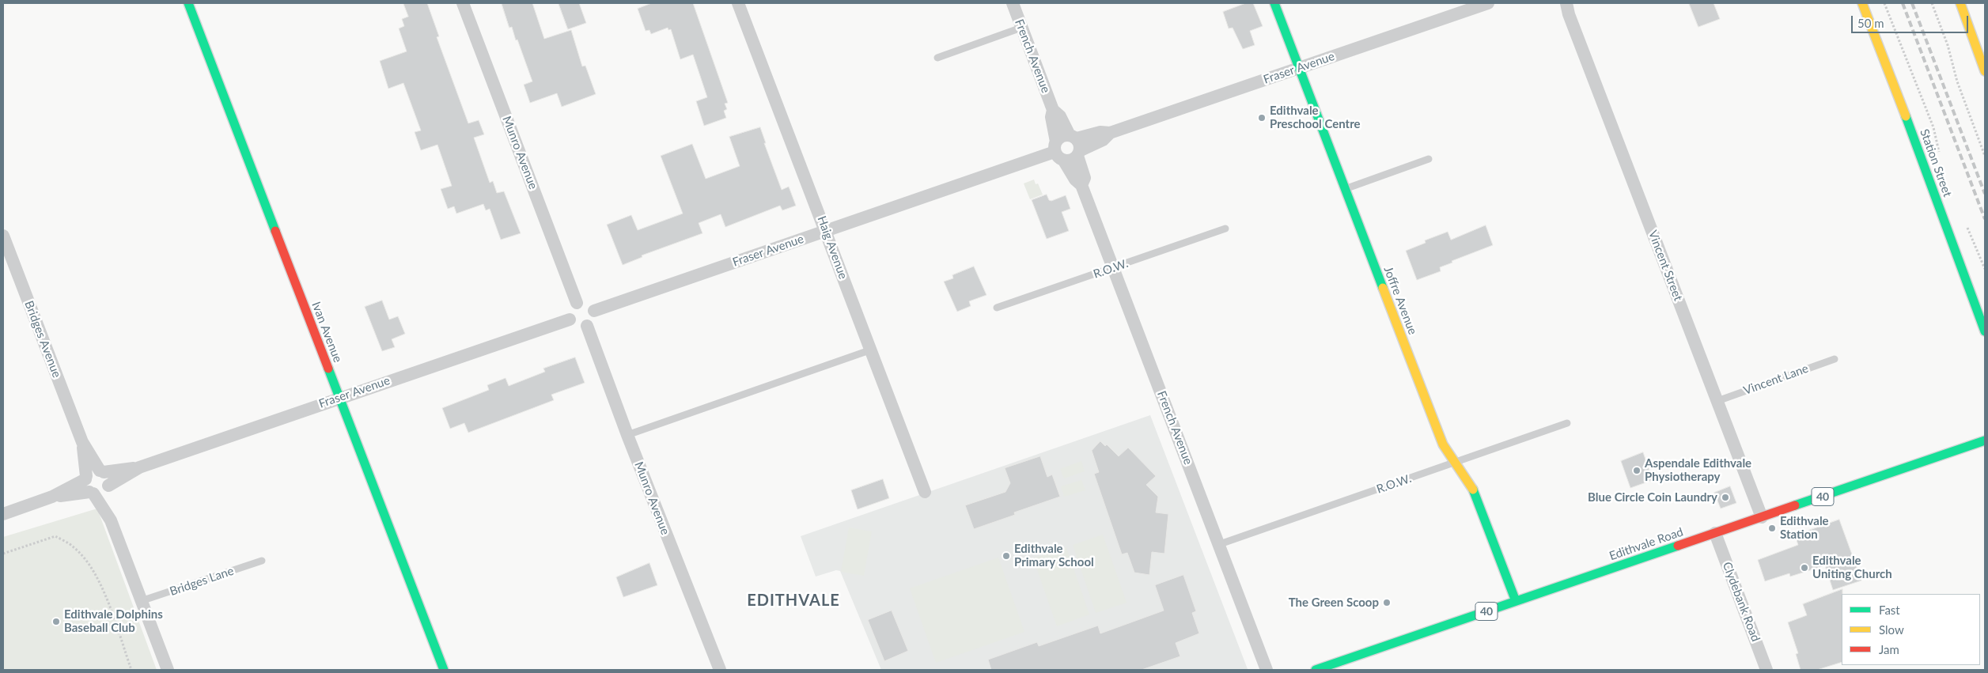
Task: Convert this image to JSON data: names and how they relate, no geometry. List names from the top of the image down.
{
  "streets": {
    "main road": [
      "Station Street",
      "Joffre Avenue",
      "Ivan Avenue",
      "40",
      "Edithvale Road"
    ],
    "street": [
      "French Avenue",
      "Fraser Avenue",
      "Munro Avenue",
      "Haig Avenue",
      "Vincent Street",
      "Bridges Avenue",
      "Clydebank Road"
    ],
    "lane": ["R.O.W.", "Vincent Lane", "Bridges Lane"]
  },
  "crossings": [
    ["French Avenue", "Fraser Avenue"],
    ["French Avenue", "R.O.W."],
    ["Fraser Avenue", "Munro Avenue"],
    ["Fraser Avenue", "Haig Avenue"],
    ["Fraser Avenue", "Joffre Avenue"],
    ["Fraser Avenue", "Ivan Avenue"],
    ["Fraser Avenue", "Bridges Avenue"],
    ["Vincent Street", "Vincent Lane"],
    ["Vincent Street", "Edithvale Road"],
    ["R.O.W.", "Joffre Avenue"],
    ["Joffre Avenue", "Edithvale Road"],
    ["Edithvale Road", "Clydebank Road"]
  ],
  "districts": ["EDITHVALE"],
  "places": [
    "Edithvale Preschool Centre",
    "Aspendale Edithvale Physiotherapy",
    "Blue Circle Coin Laundry",
    "Edithvale Station",
    "Edithvale Primary School",
    "Edithvale Uniting Church",
    "The Green Scoop",
    "Edithvale Dolphins Baseball Club"
  ],
  "legend": ["Fast", "Slow", "Jam"],
  "scale_bar": "50 m"
}
